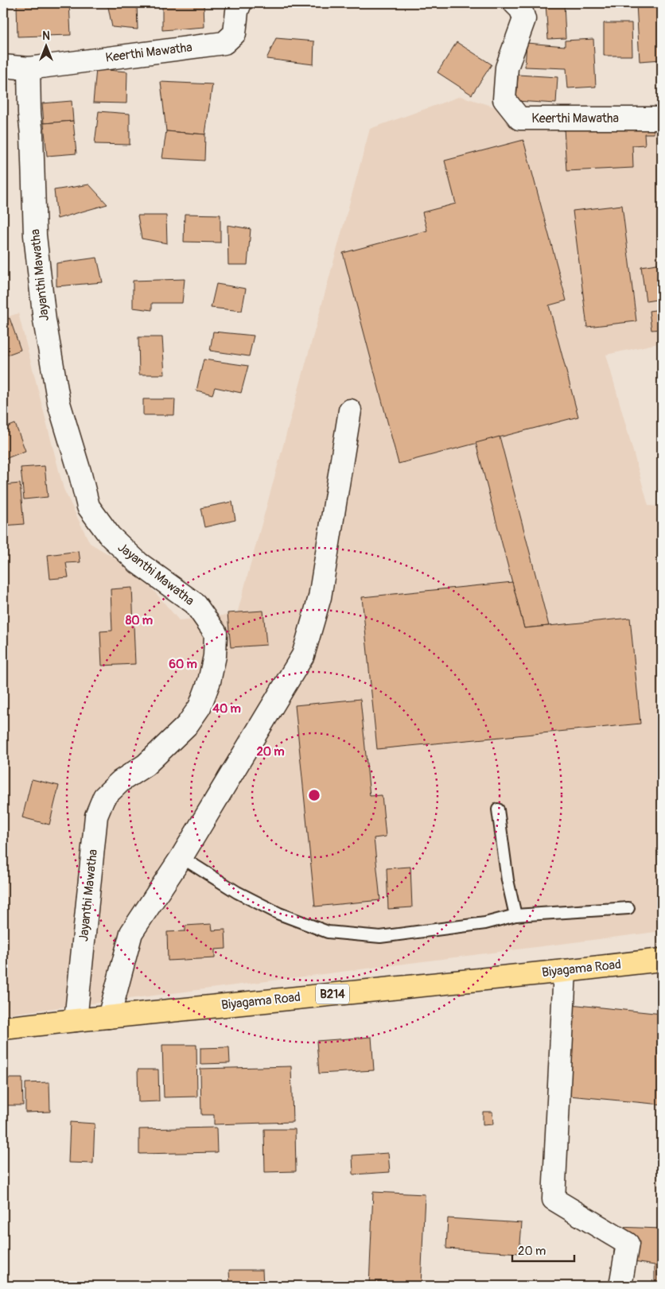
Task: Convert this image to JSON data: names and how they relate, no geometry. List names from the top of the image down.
{
  "streets": {
    "main road": ["Biyagama Road", "B214"],
    "street": ["Keerthi Mawatha", "Jayanthi Mawatha"]
  },
  "crossings": [
    ["Keerthi Mawatha", "Jayanthi Mawatha"],
    ["Jayanthi Mawatha", "Biyagama Road"]
  ],
  "scale_bar": "20 m",
  "north": "top",
  "rings": [
    "80 m",
    "60 m",
    "40 m",
    "20 m"
  ]
}
